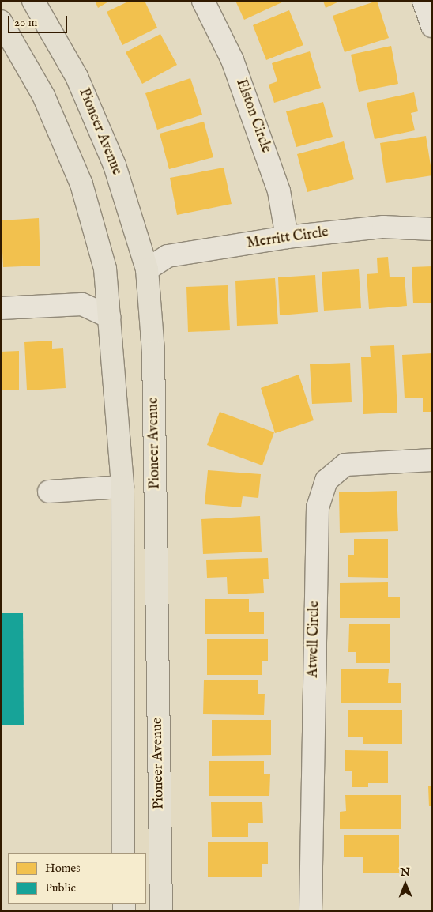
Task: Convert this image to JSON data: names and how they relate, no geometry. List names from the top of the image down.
{
  "streets": {
    "main road": ["Pioneer Avenue"],
    "street": ["Elston Circle", "Merritt Circle", "Atwell Circle"]
  },
  "crossings": [
    ["Elston Circle", "Merritt Circle"],
    ["Pioneer Avenue", "Merritt Circle"]
  ],
  "legend": ["Homes", "Public"],
  "scale_bar": "20 m",
  "north": "top"
}
